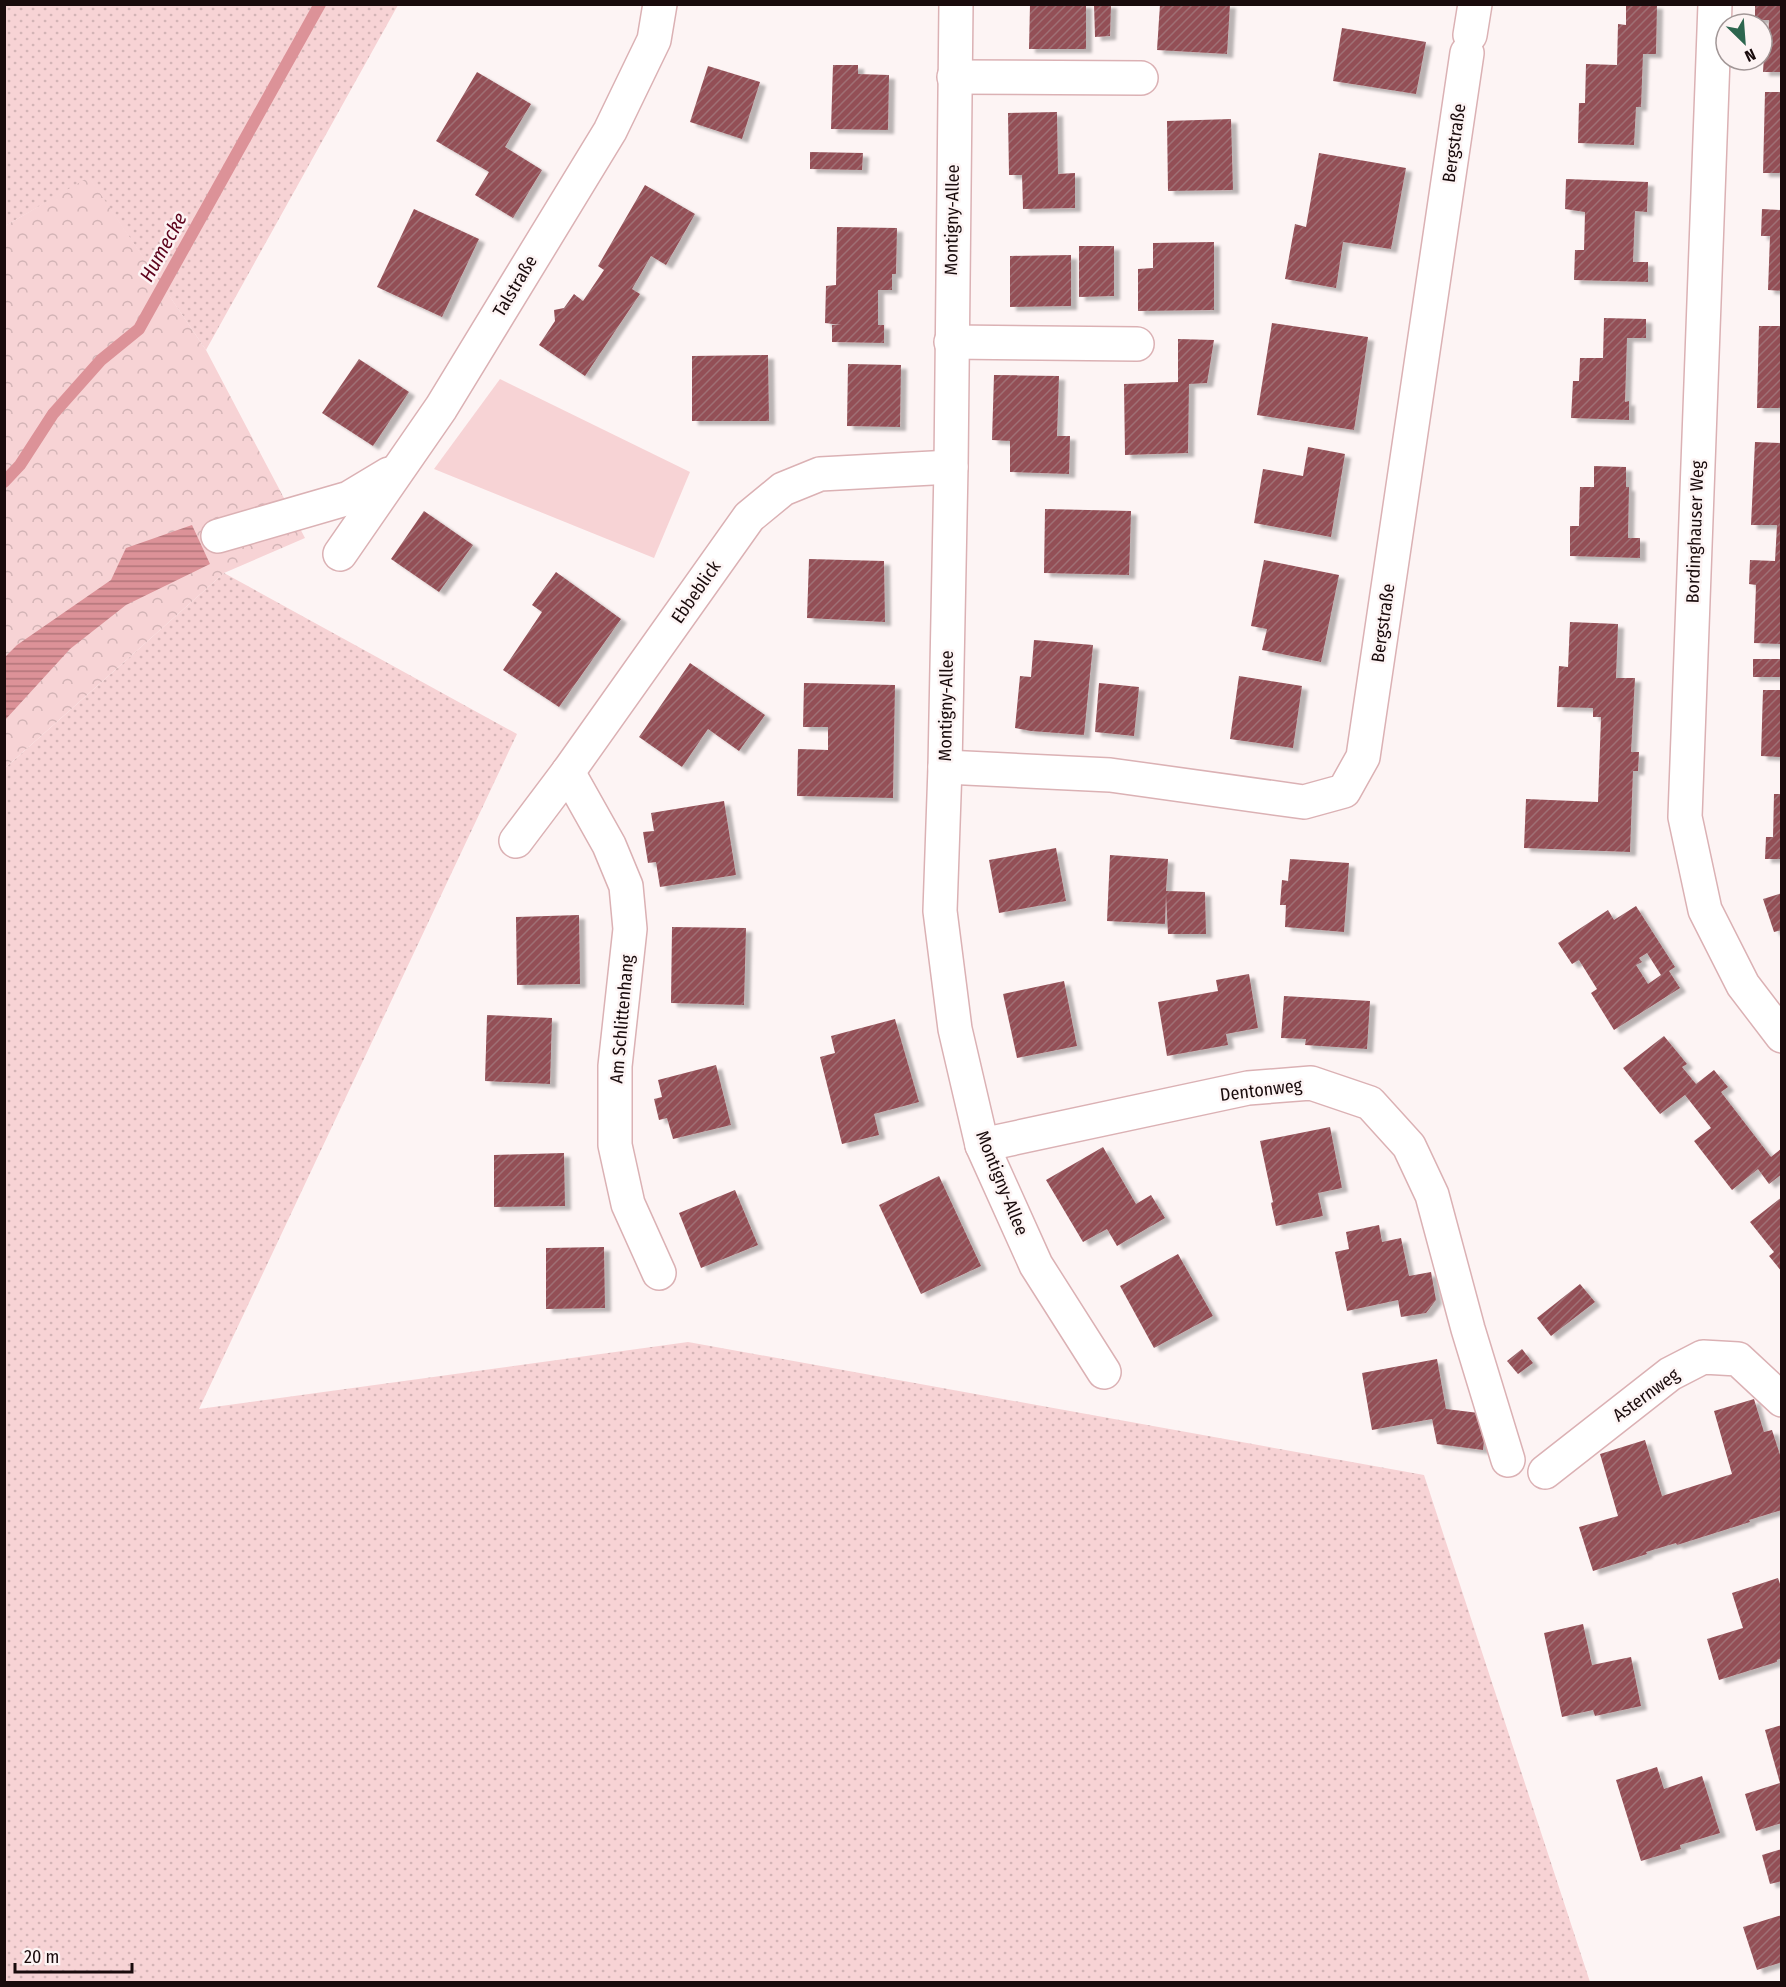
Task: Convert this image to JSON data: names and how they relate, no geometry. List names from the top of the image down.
{
  "streets": {
    "street": [
      "Bergstraße",
      "Montigny-Allee",
      "Talstraße",
      "Bordinghauser Weg",
      "Ebbeblick",
      "Am Schlittenhang",
      "Dentonweg",
      "Asternweg"
    ]
  },
  "crossings": [
    ["Bergstraße", "Montigny-Allee"],
    ["Montigny-Allee", "Ebbeblick"],
    ["Montigny-Allee", "Dentonweg"],
    ["Ebbeblick", "Am Schlittenhang"]
  ],
  "water": ["Humecke"],
  "scale_bar": "20 m",
  "north": "bottom right"
}
